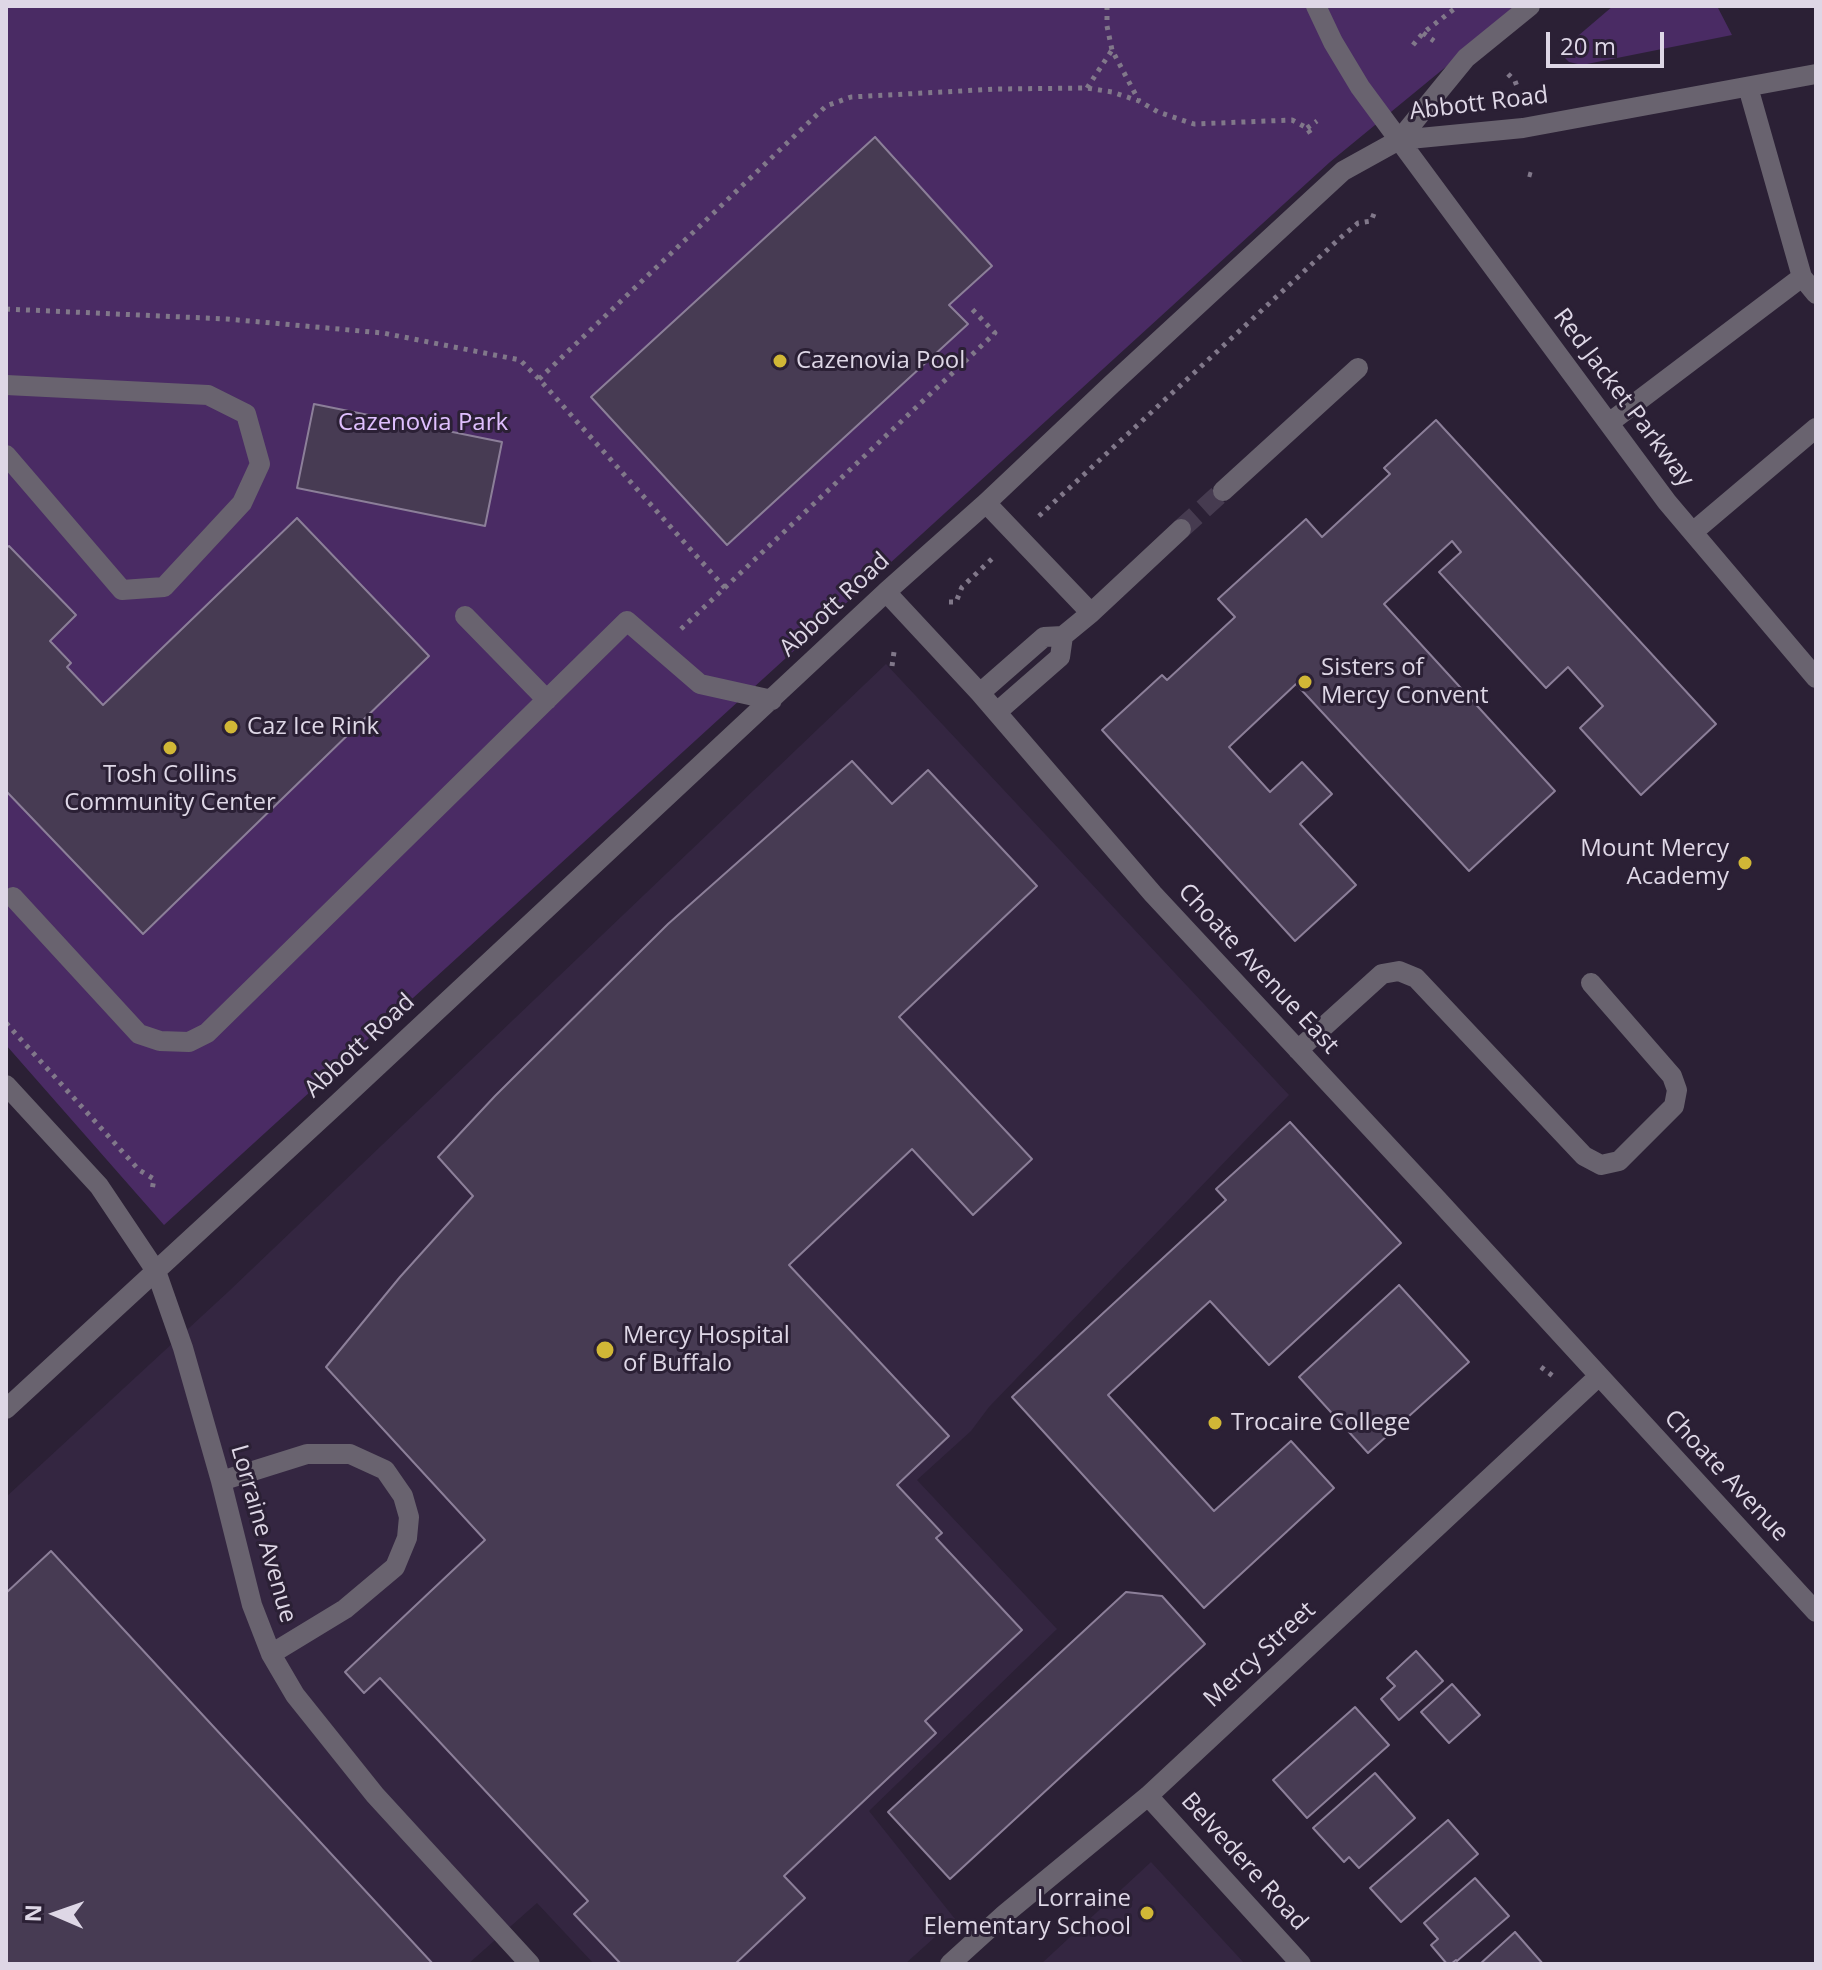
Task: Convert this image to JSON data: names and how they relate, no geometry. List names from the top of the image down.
{
  "streets": {
    "street": [
      "Abbott Road",
      "Red Jacket Parkway",
      "Choate Avenue East",
      "Choate Avenue",
      "Lorraine Avenue",
      "Mercy Street",
      "Belvedere Road"
    ]
  },
  "crossings": [
    ["Abbott Road", "Red Jacket Parkway"],
    ["Abbott Road", "Choate Avenue East"],
    ["Abbott Road", "Lorraine Avenue"],
    ["Choate Avenue East", "Choate Avenue"],
    ["Choate Avenue East", "Mercy Street"],
    ["Choate Avenue", "Mercy Street"],
    ["Mercy Street", "Belvedere Road"]
  ],
  "parks": ["Cazenovia Park"],
  "places": [
    "Cazenovia Pool",
    "Sisters of Mercy Convent",
    "Caz Ice Rink",
    "Tosh Collins Community Center",
    "Mount Mercy Academy",
    "Mercy Hospital of Buffalo",
    "Trocaire College",
    "Lorraine Elementary School"
  ],
  "scale_bar": "20 m",
  "north": "left"
}
